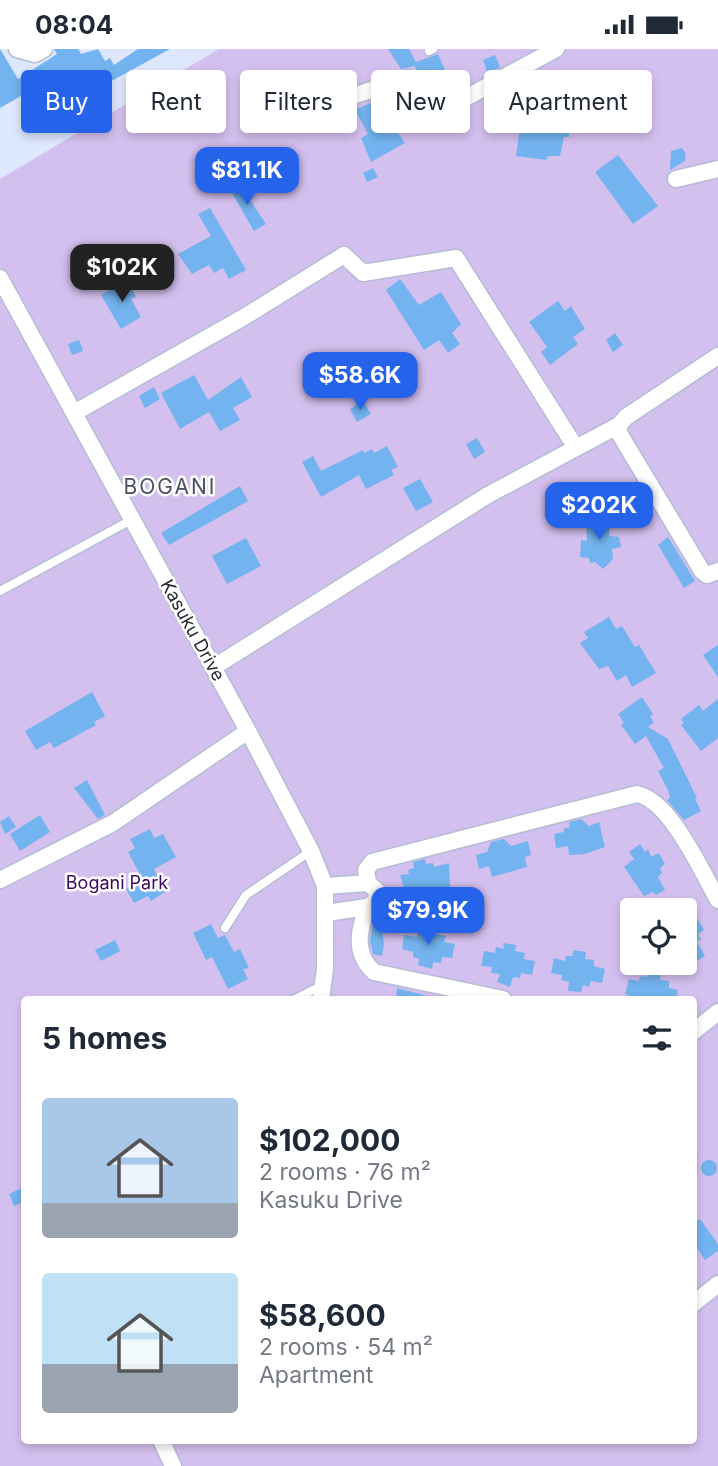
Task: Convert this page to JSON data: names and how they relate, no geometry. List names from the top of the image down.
{
  "streets": {
    "street": ["Kasuku Drive"]
  },
  "districts": ["BOGANI"],
  "parks": ["Bogani Park"],
  "page": {
    "status": "08:04",
    "chip": [
      "Buy",
      "Rent",
      "Filters",
      "New",
      "Apartment"
    ],
    "price": [
      "$81.1K",
      "$102K",
      "$58.6K",
      "$202K",
      "$79.9K"
    ],
    "heading": "5 homes",
    "list": [
      {
        "name": "$102,000",
        "note": "2 rooms · 76 m² · Kasuku Drive"
      },
      {
        "name": "$58,600",
        "note": "2 rooms · 54 m² · Apartment"
      }
    ]
  }
}
